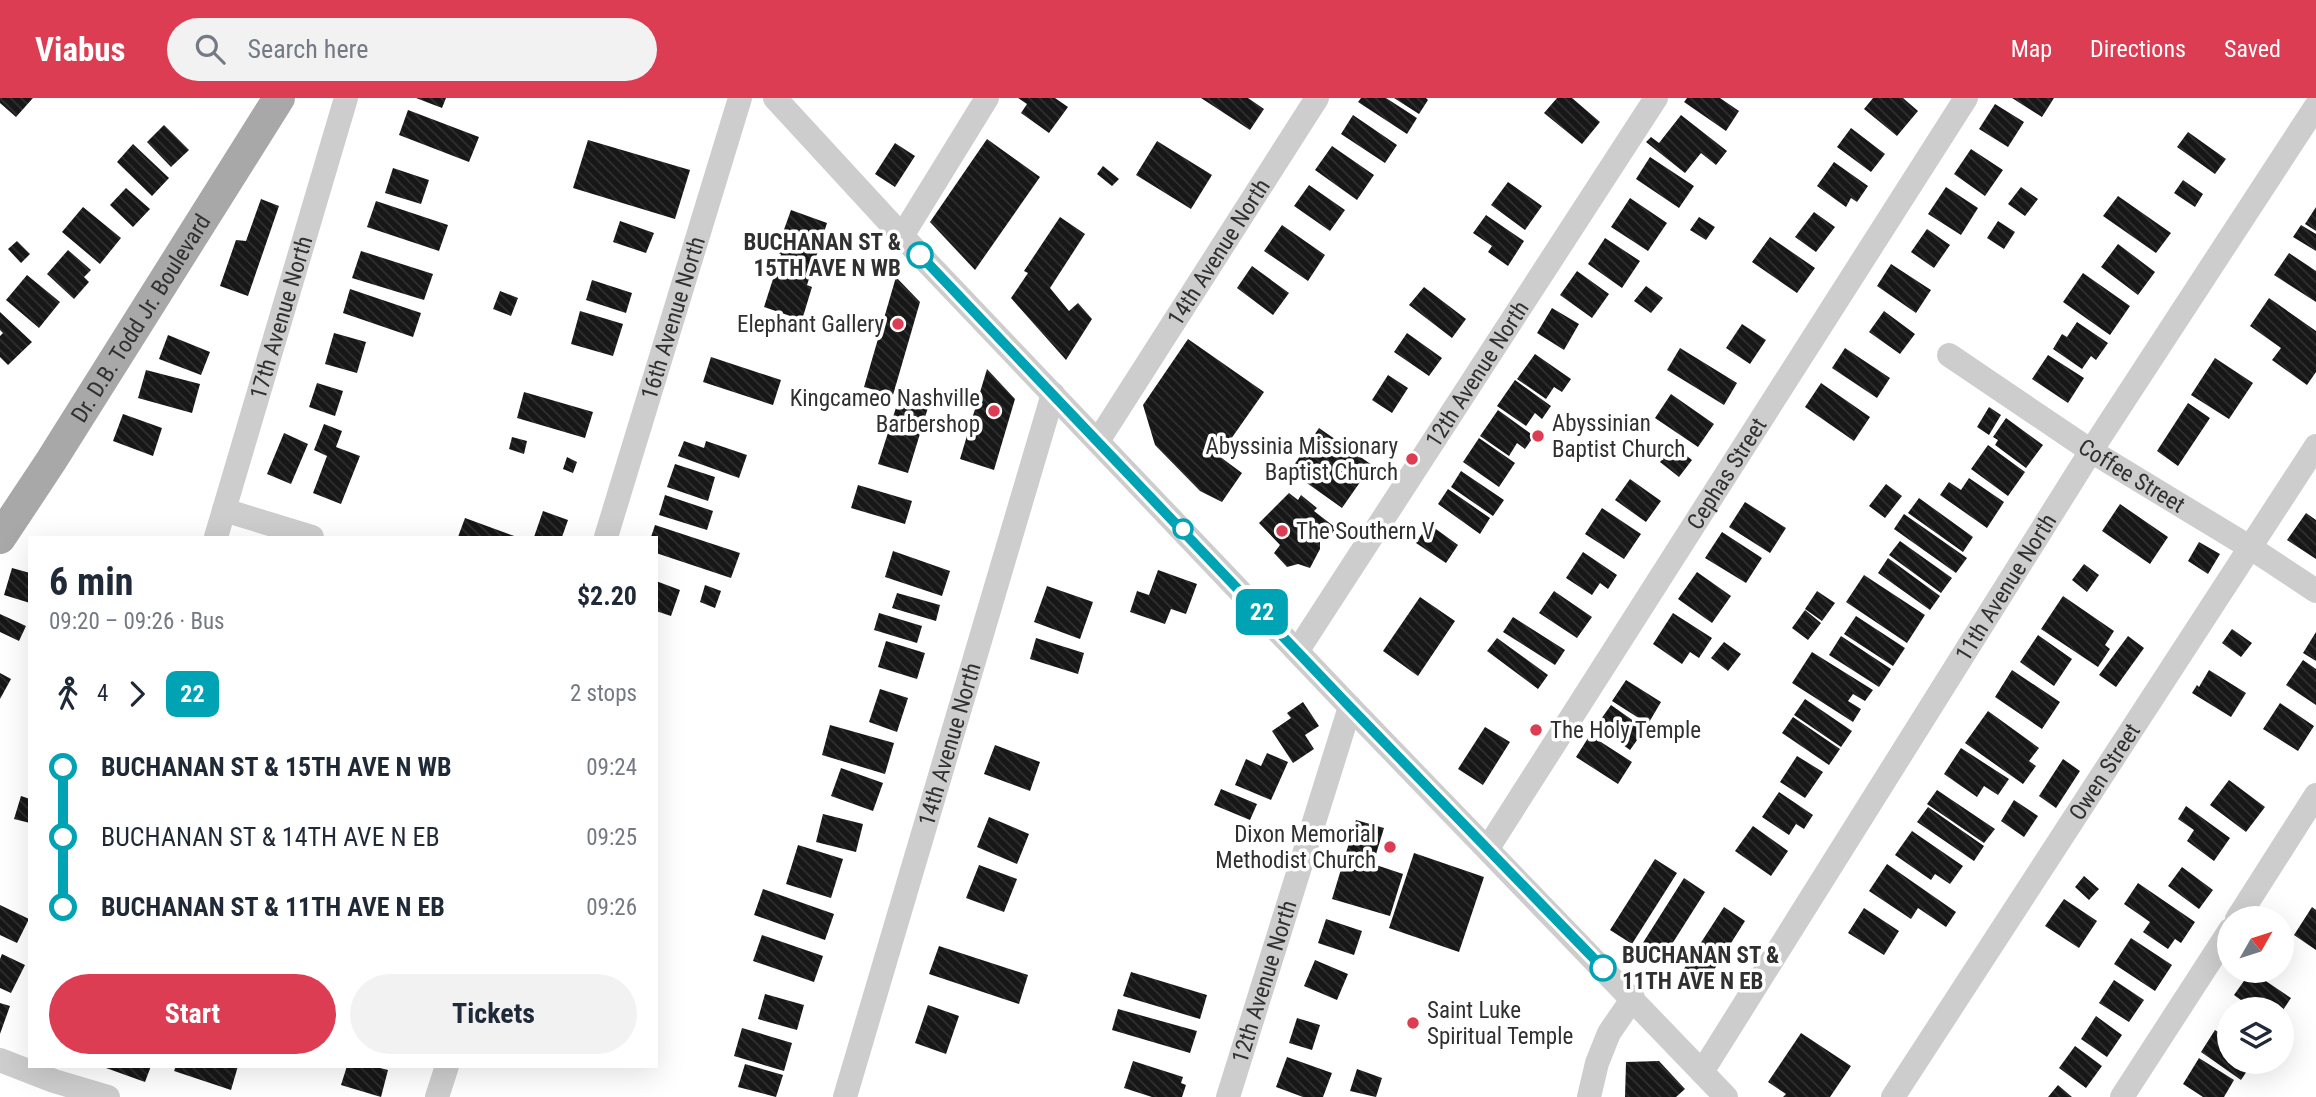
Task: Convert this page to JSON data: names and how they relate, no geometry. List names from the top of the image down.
{
  "streets": {
    "main road": ["Dr. D.B. Todd Jr. Boulevard"],
    "street": [
      "14th Avenue North",
      "17th Avenue North",
      "16th Avenue North",
      "12th Avenue North",
      "Cephas Street",
      "Coffee Street",
      "11th Avenue North",
      "Owen Street"
    ]
  },
  "crossings": [
    ["Coffee Street", "11th Avenue North"],
    ["Coffee Street", "Owen Street"]
  ],
  "places": [
    "BUCHANAN ST & 15TH AVE N WB",
    "Elephant Gallery",
    "Kingcameo Nashville Barbershop",
    "Abyssinian Baptist Church",
    "Abyssinia Missionary Baptist Church",
    "The Southern V",
    "The Holy Temple",
    "Dixon Memorial Methodist Church",
    "BUCHANAN ST & 11TH AVE N EB",
    "Saint Luke Spiritual Temple"
  ],
  "lines": ["bus line 22"],
  "north": "top right",
  "page": {
    "header": "Viabus",
    "search": "Search here",
    "nav": ["Map", "Directions", "Saved"],
    "on_map": "22",
    "heading": ["6 min", "09:20 – 09:26 · Bus", "$2.20"],
    "legs": ["4", "22", "2 stops"],
    "list": [
      {
        "name": "BUCHANAN ST & 15TH AVE N WB",
        "value": "09:24"
      },
      {
        "name": "BUCHANAN ST & 14TH AVE N EB",
        "value": "09:25"
      },
      {
        "name": "BUCHANAN ST & 11TH AVE N EB",
        "value": "09:26"
      }
    ],
    "buttons": ["Start", "Tickets"]
  }
}
